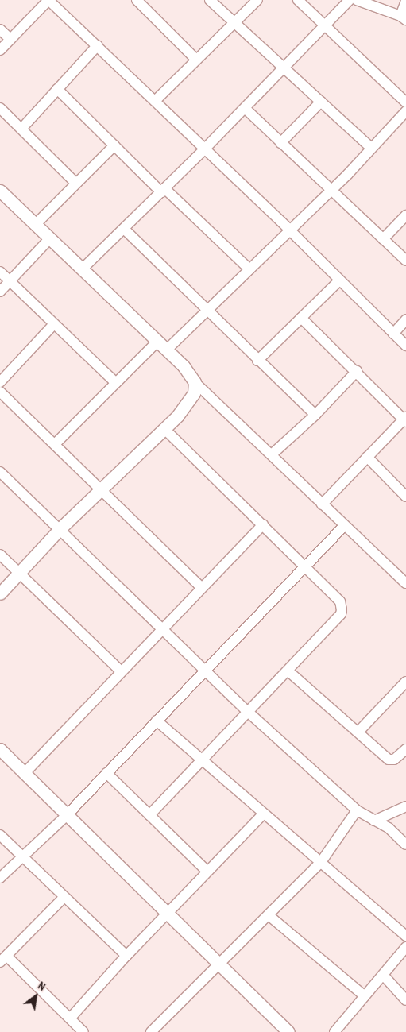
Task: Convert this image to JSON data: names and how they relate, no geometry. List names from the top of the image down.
{
  "north": "top right"
}
